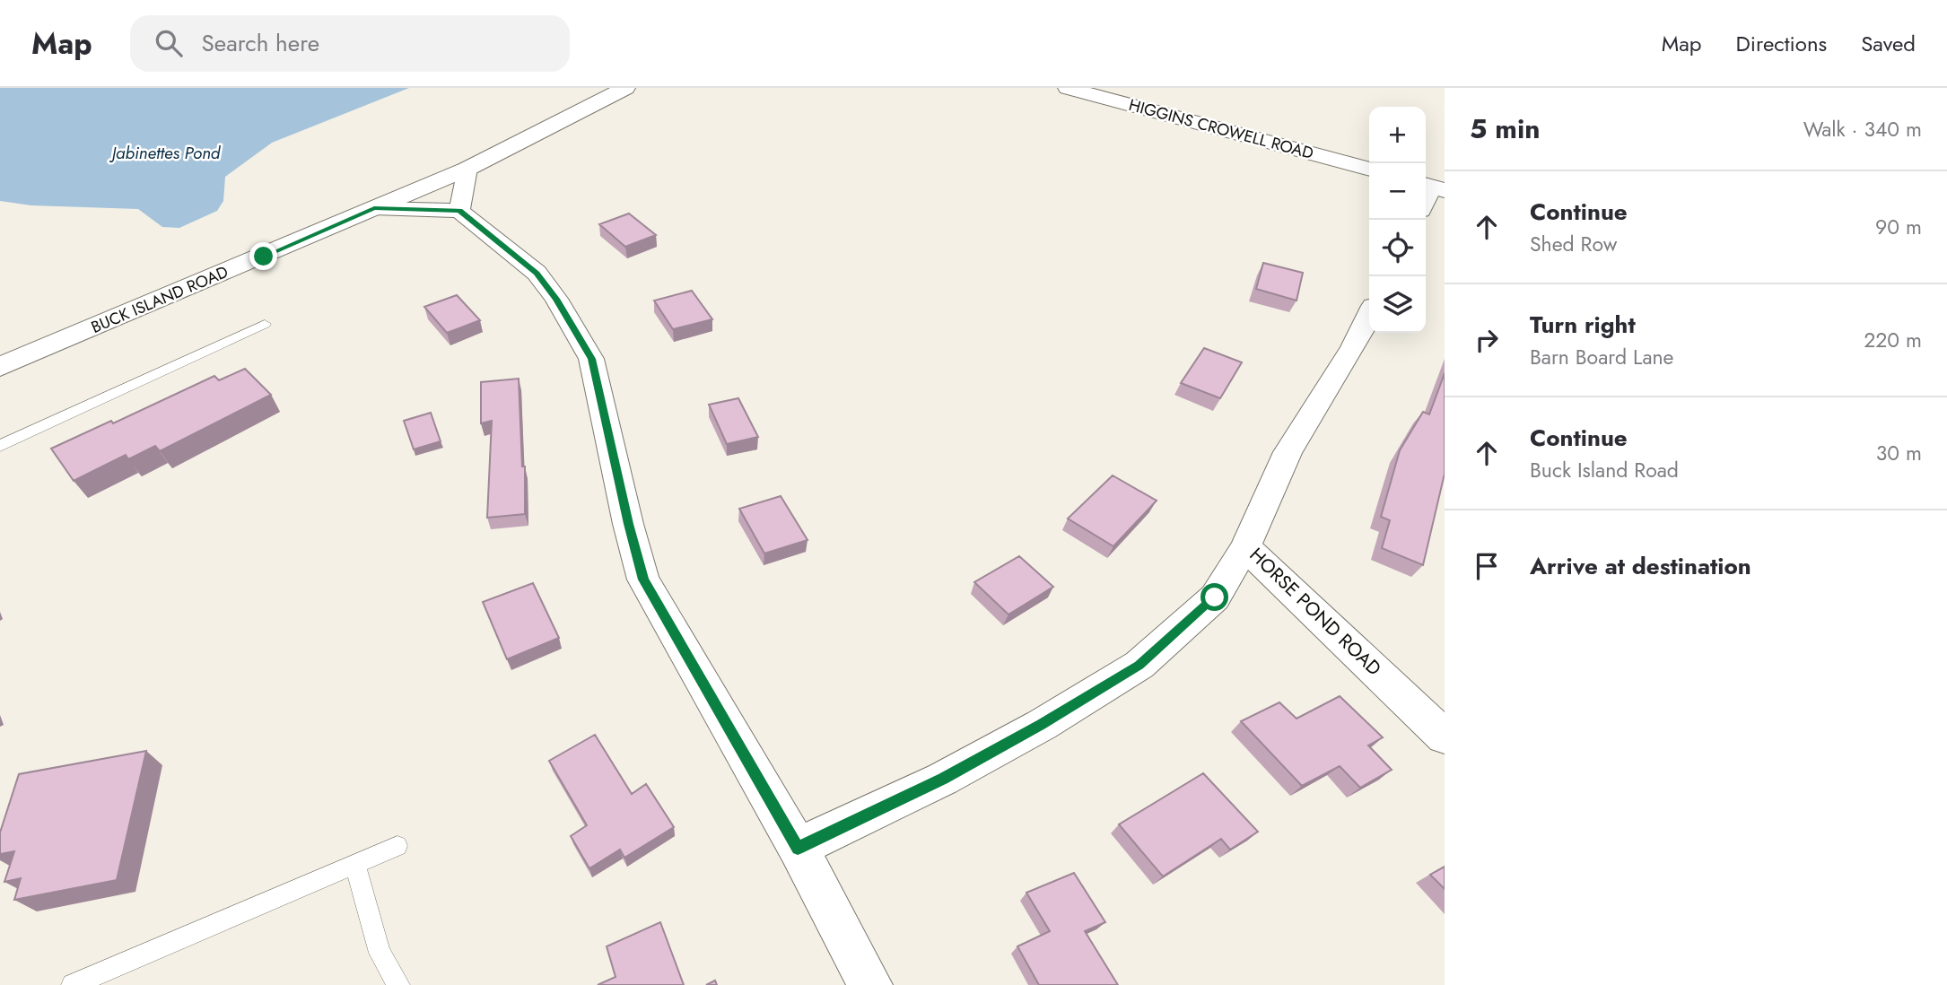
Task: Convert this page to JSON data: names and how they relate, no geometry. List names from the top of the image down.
{
  "streets": {
    "main road": ["HIGGINS CROWELL ROAD", "BUCK ISLAND ROAD"],
    "street": ["HORSE POND ROAD"]
  },
  "water": ["Jabinettes Pond"],
  "page": {
    "header": "Map",
    "search": "Search here",
    "nav": ["Map", "Directions", "Saved"],
    "heading": ["5 min", "Walk · 340 m"],
    "map_buttons": ["+", "−"],
    "list": [
      ["Continue", "Shed Row", "90 m"],
      ["Turn right", "Barn Board Lane", "220 m"],
      ["Continue", "Buck Island Road", "30 m"],
      "Arrive at destination"
    ]
  }
}
